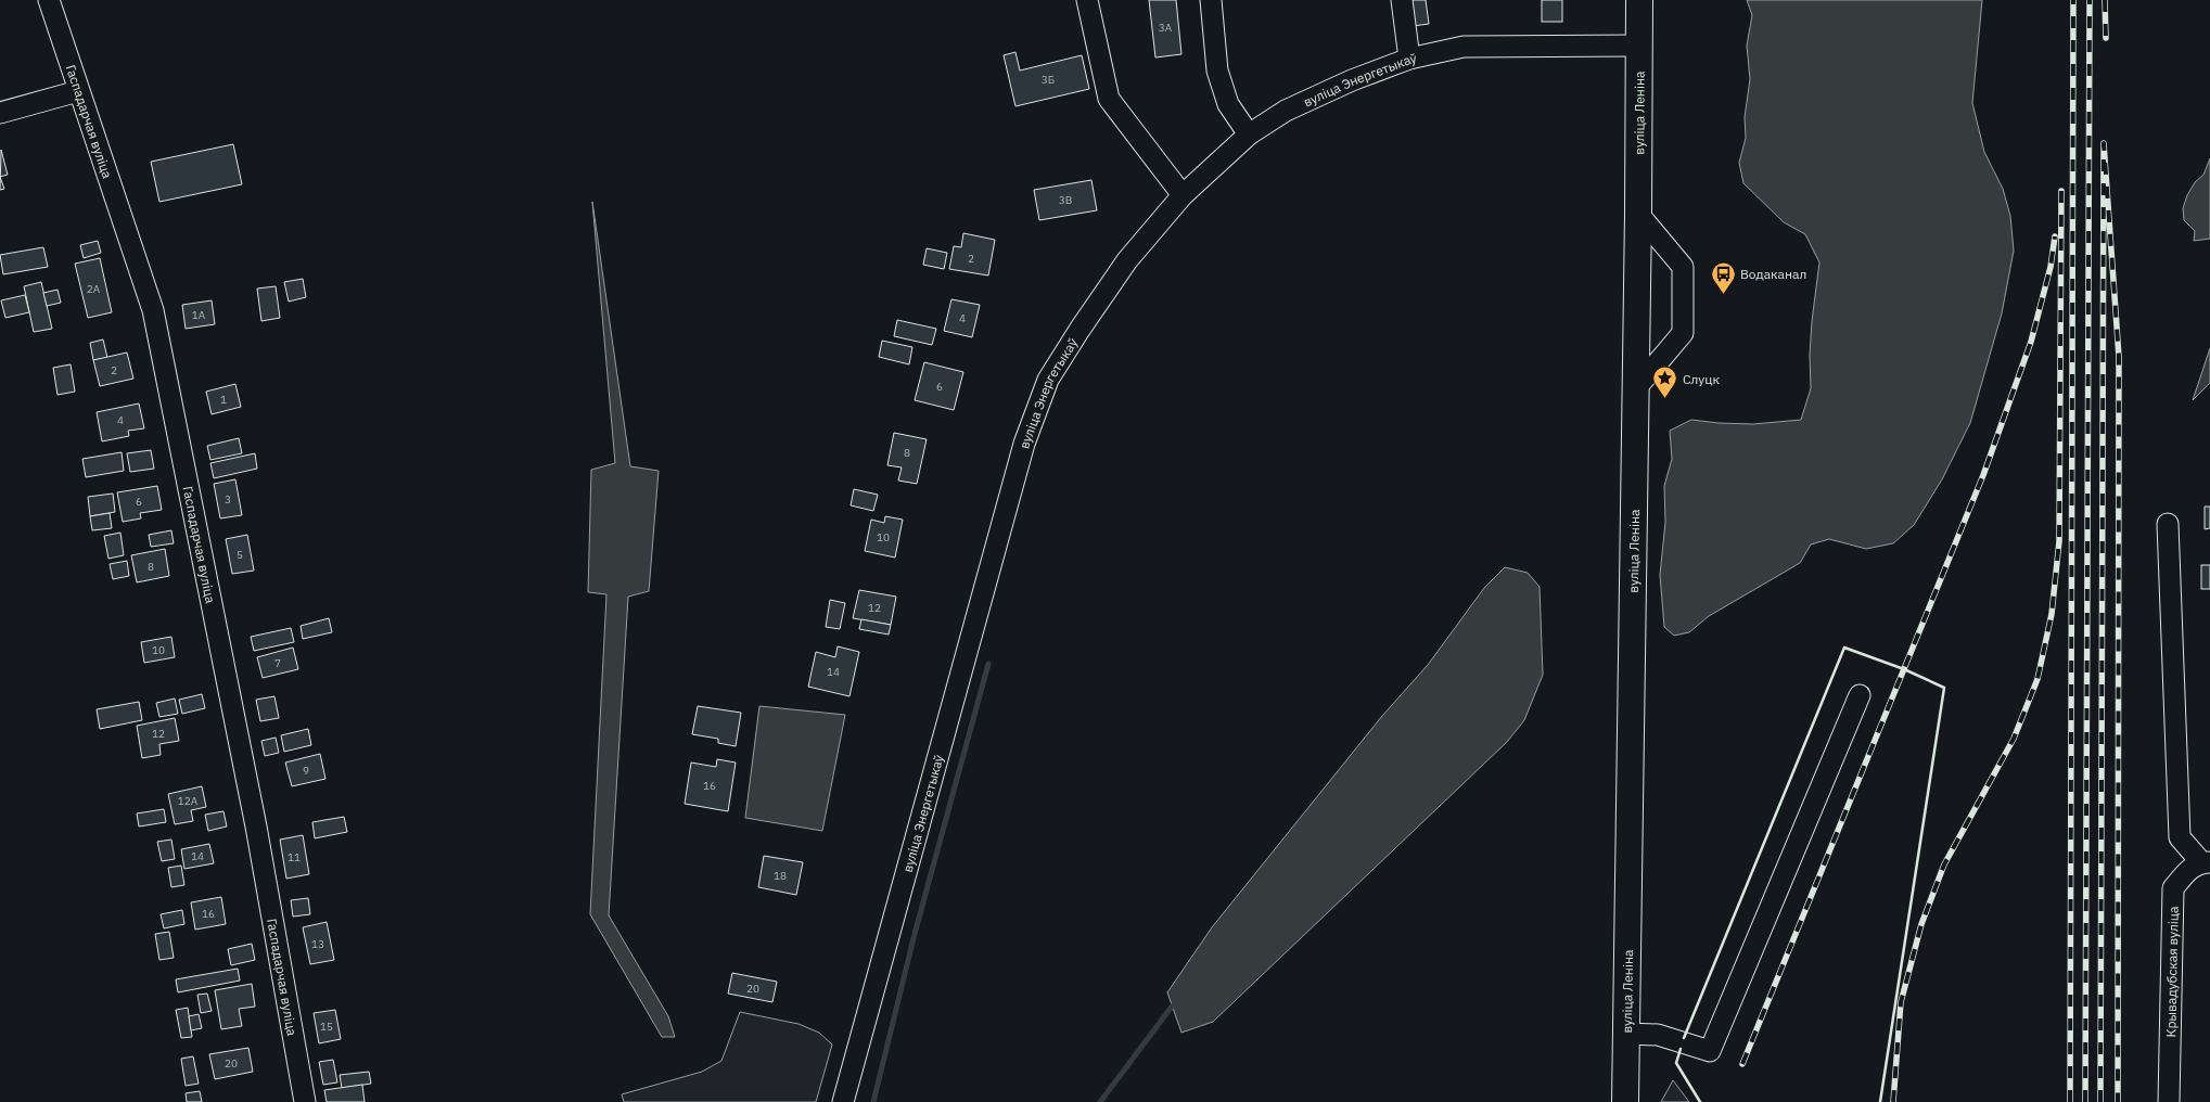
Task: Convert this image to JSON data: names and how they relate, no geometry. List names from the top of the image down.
{
  "streets": {
    "main road": ["вуліца Леніна"],
    "street": ["вуліца Энергетыкаў", "Гаспадарчая вуліца", "Крывадубская вуліца"]
  },
  "crossings": [
    ["вуліца Энергетыкаў", "вуліца Леніна"]
  ],
  "places": {
    "bus stop": ["Водаканал"],
    "place": ["Слуцк"]
  },
  "house_numbers": [
    "3А",
    "3Б",
    "3В",
    "2",
    "2А",
    "1А",
    "4",
    "2",
    "6",
    "1",
    "4",
    "8",
    "3",
    "6",
    "10",
    "5",
    "8",
    "12",
    "10",
    "7",
    "14",
    "12",
    "9",
    "16",
    "12А",
    "14",
    "11",
    "18",
    "16",
    "13",
    "20",
    "15",
    "20"
  ]
}
